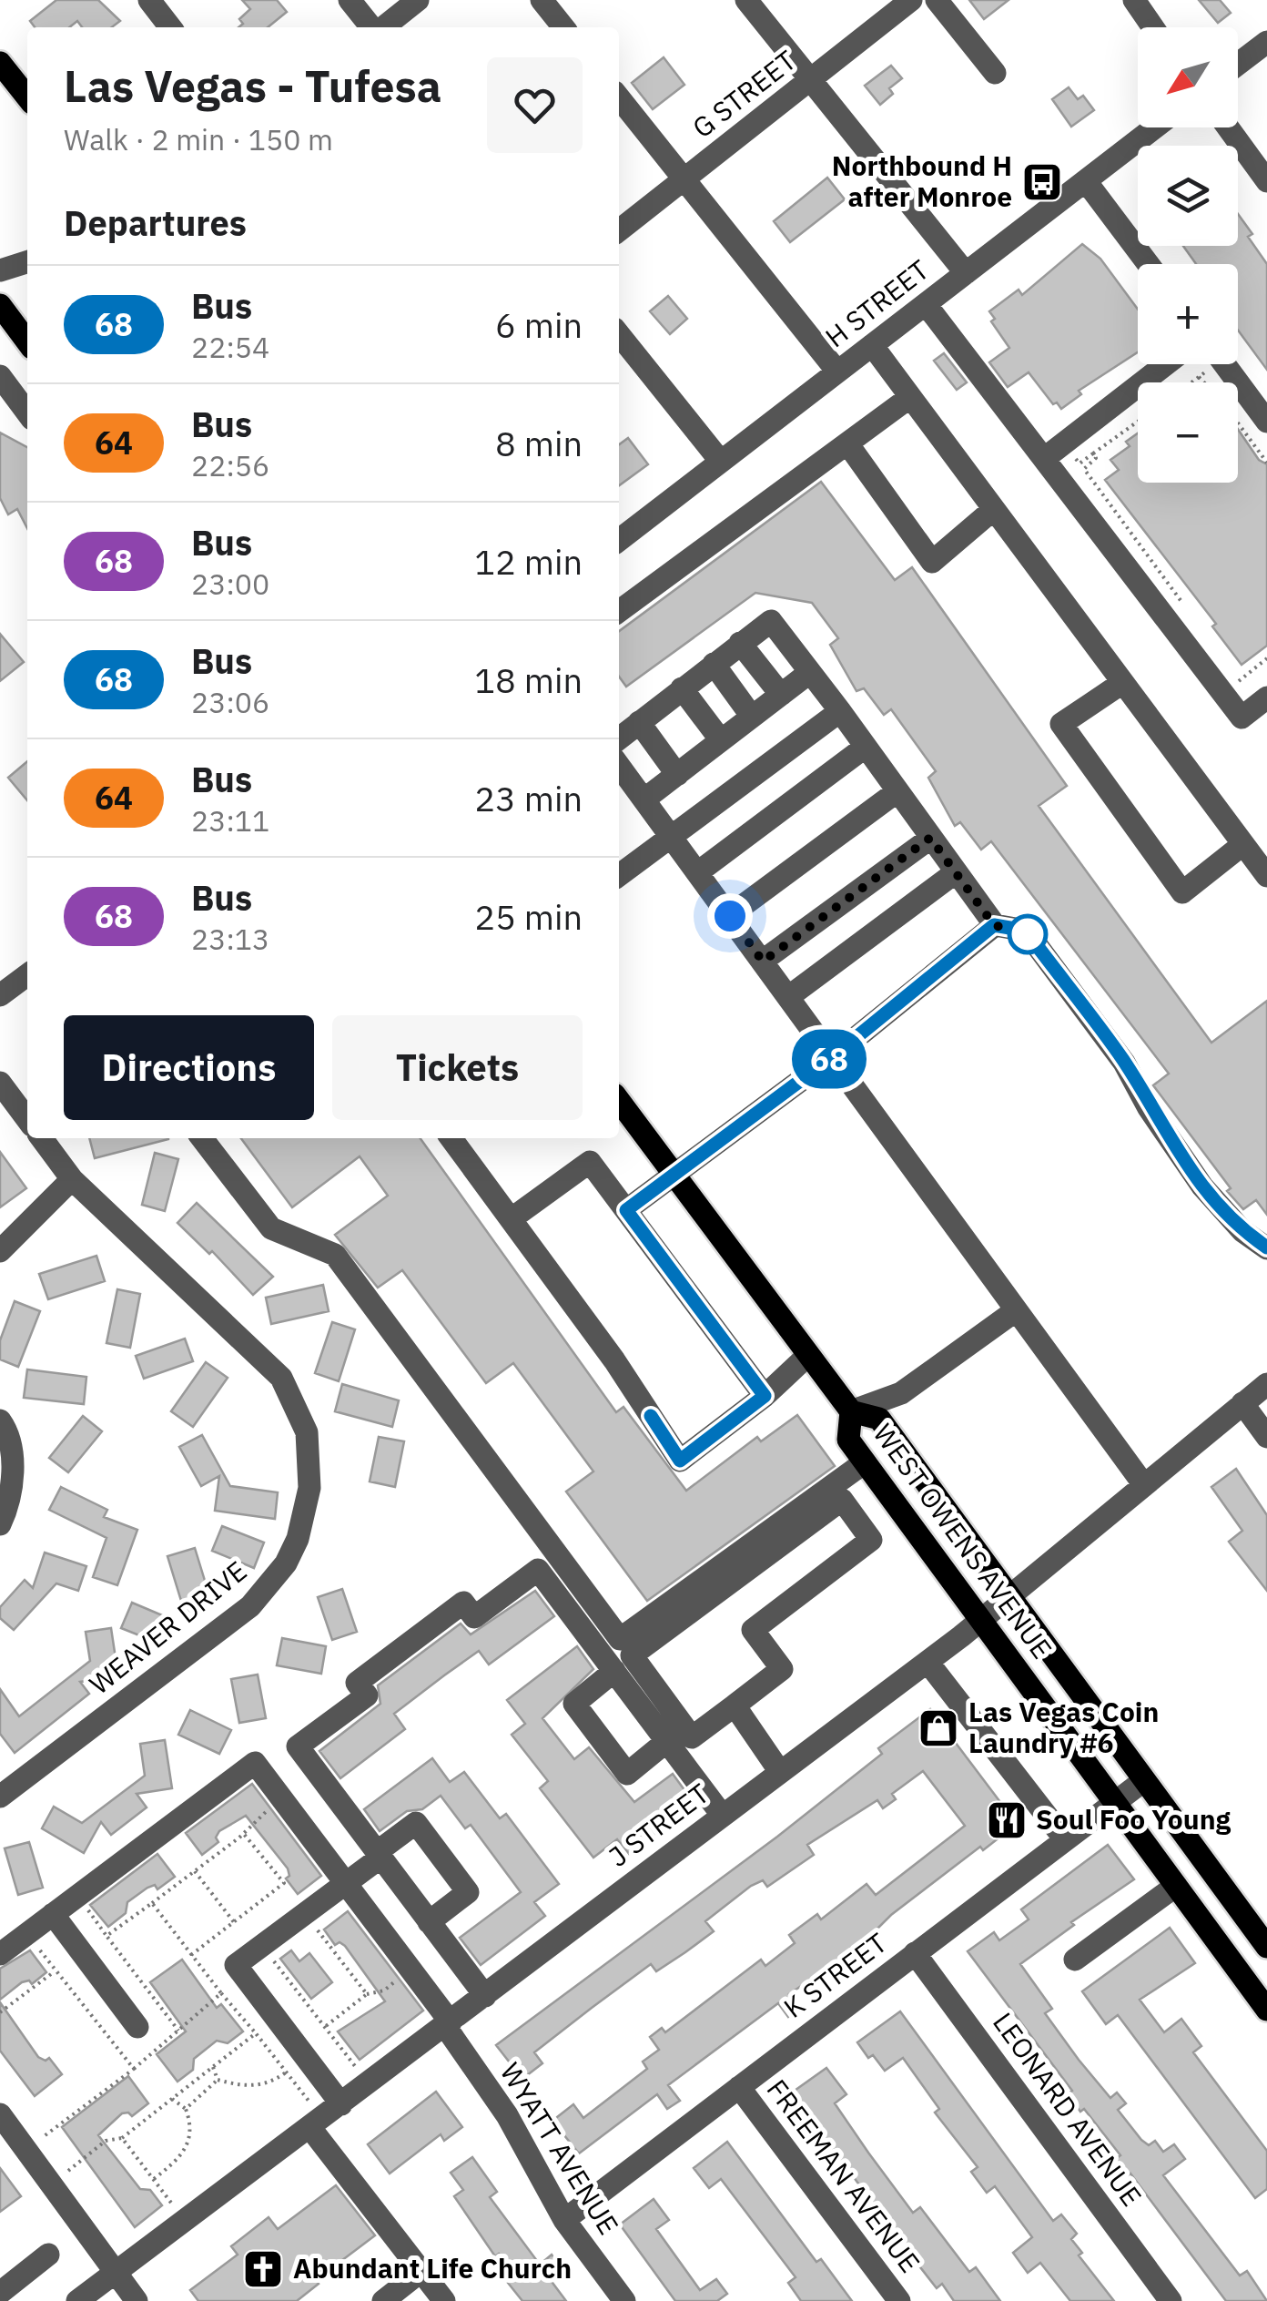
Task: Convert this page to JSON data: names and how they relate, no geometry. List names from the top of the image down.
{
  "streets": {
    "main road": ["WEST OWENS AVENUE"],
    "street": [
      "G STREET",
      "H STREET",
      "WEAVER DRIVE",
      "J STREET",
      "K STREET",
      "LEONARD AVENUE",
      "WYATT AVENUE",
      "FREEMAN AVENUE"
    ]
  },
  "crossings": [
    ["WEST OWENS AVENUE", "J STREET"],
    ["WEST OWENS AVENUE", "K STREET"],
    ["J STREET", "WYATT AVENUE"],
    ["K STREET", "LEONARD AVENUE"],
    ["K STREET", "WYATT AVENUE"],
    ["K STREET", "FREEMAN AVENUE"]
  ],
  "places": {
    "bus stop": ["Northbound H after Monroe"],
    "shop": ["Las Vegas Coin Laundry #6"],
    "restaurant": ["Soul Foo Young"],
    "church": ["Abundant Life Church"]
  },
  "lines": ["bus line 68"],
  "north": "bottom left",
  "page": {
    "on_map": "68",
    "map_buttons": ["+", "−"],
    "heading": [
      ["Las Vegas - Tufesa", "Walk · 2 min · 150 m"],
      "Departures"
    ],
    "list": [
      {
        "mark": "68",
        "name": "Bus",
        "note": "22:54",
        "value": "6 min"
      },
      {
        "mark": "64",
        "name": "Bus",
        "note": "22:56",
        "value": "8 min"
      },
      {
        "mark": "68",
        "name": "Bus",
        "note": "23:00",
        "value": "12 min"
      },
      {
        "mark": "68",
        "name": "Bus",
        "note": "23:06",
        "value": "18 min"
      },
      {
        "mark": "64",
        "name": "Bus",
        "note": "23:11",
        "value": "23 min"
      },
      {
        "mark": "68",
        "name": "Bus",
        "note": "23:13",
        "value": "25 min"
      }
    ],
    "buttons": ["Directions", "Tickets"]
  }
}
